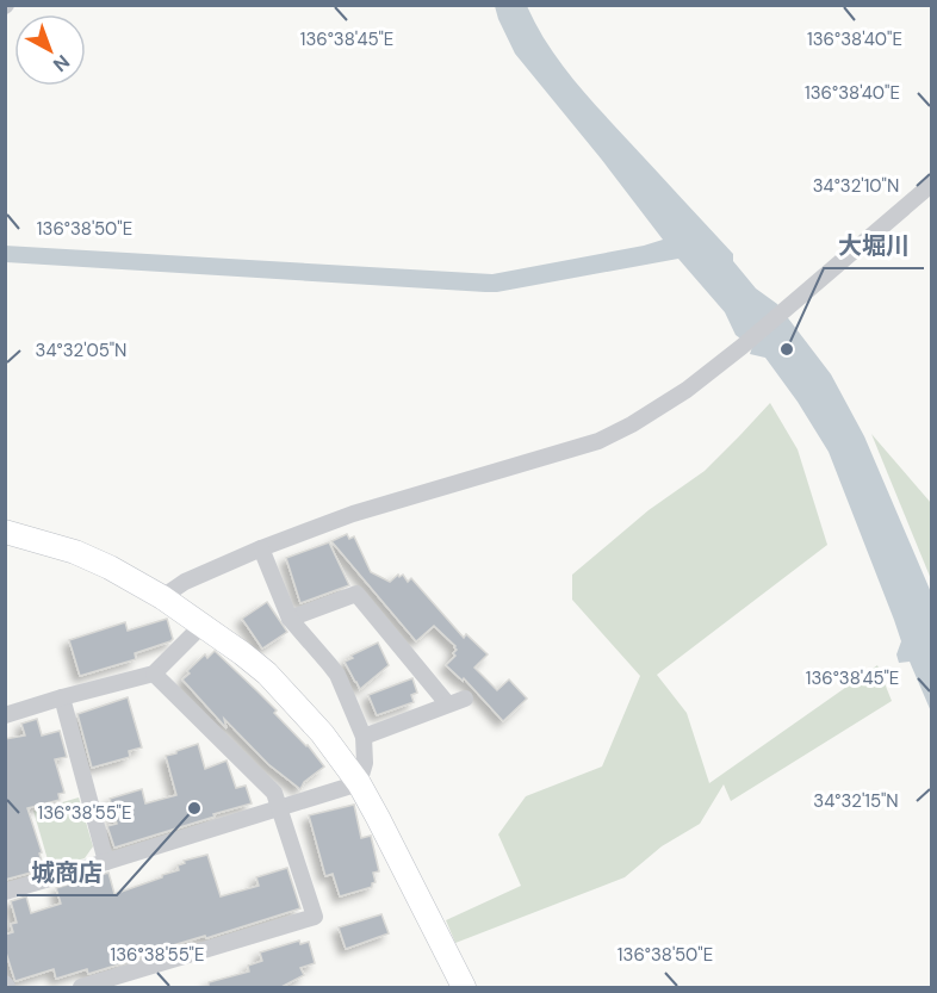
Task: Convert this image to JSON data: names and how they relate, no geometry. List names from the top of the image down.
{
  "places": ["大堀川", "城商店"],
  "north": "bottom right",
  "coordinates": [
    "136°38'45\"E",
    "136°38'40\"E",
    "34°32'10\"N",
    "136°38'50\"E",
    "34°32'05\"N",
    "34°32'15\"N",
    "136°38'55\"E"
  ]
}
